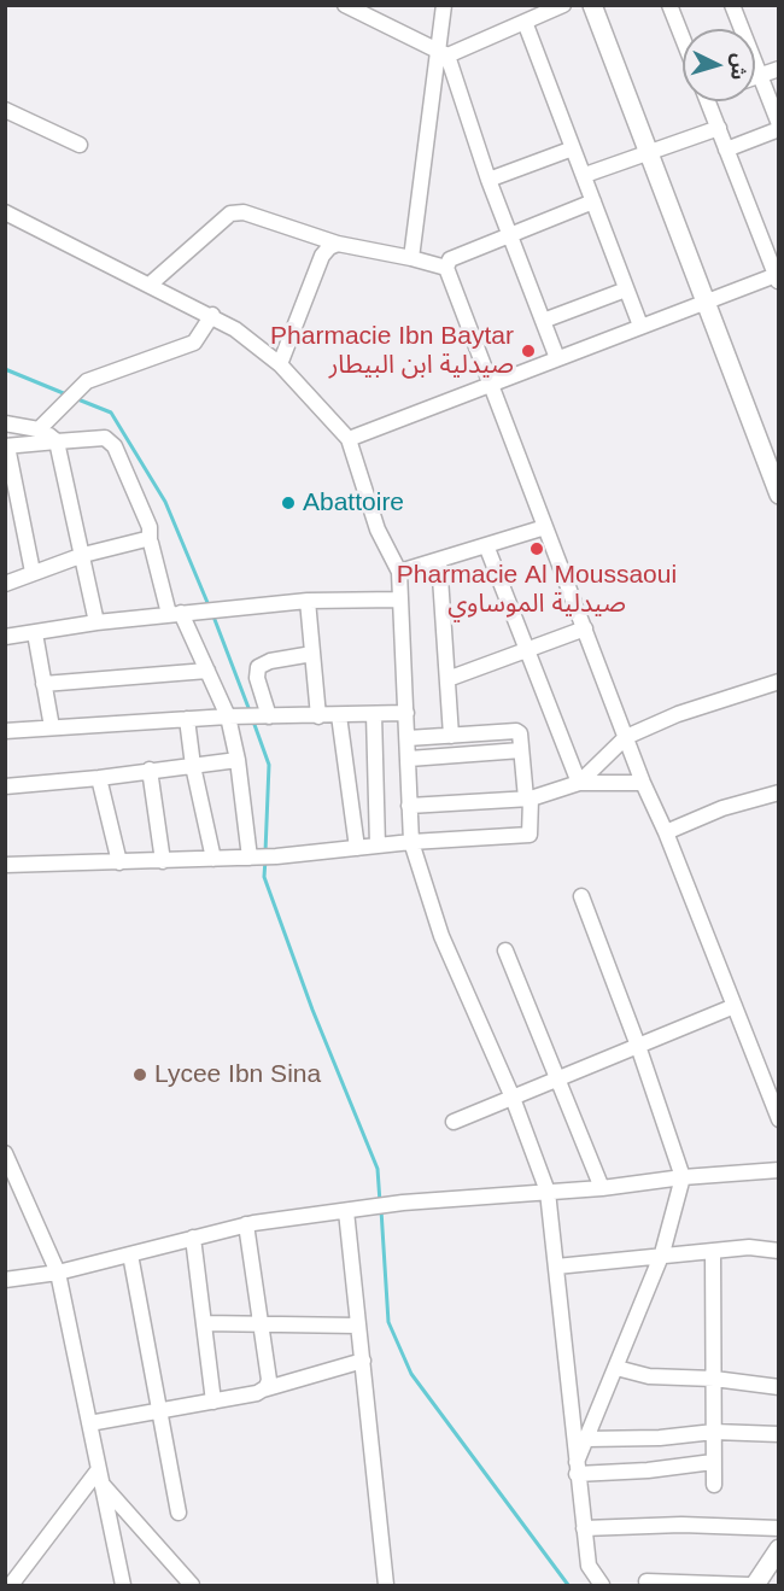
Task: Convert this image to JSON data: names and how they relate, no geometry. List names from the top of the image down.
{
  "places": [
    "Pharmacie Ibn Baytar صيدلية ابن البيطار",
    "Abattoire",
    "Pharmacie Al Moussaoui صيدلية الموساوي",
    "Lycee Ibn Sina"
  ],
  "north": "right"
}
